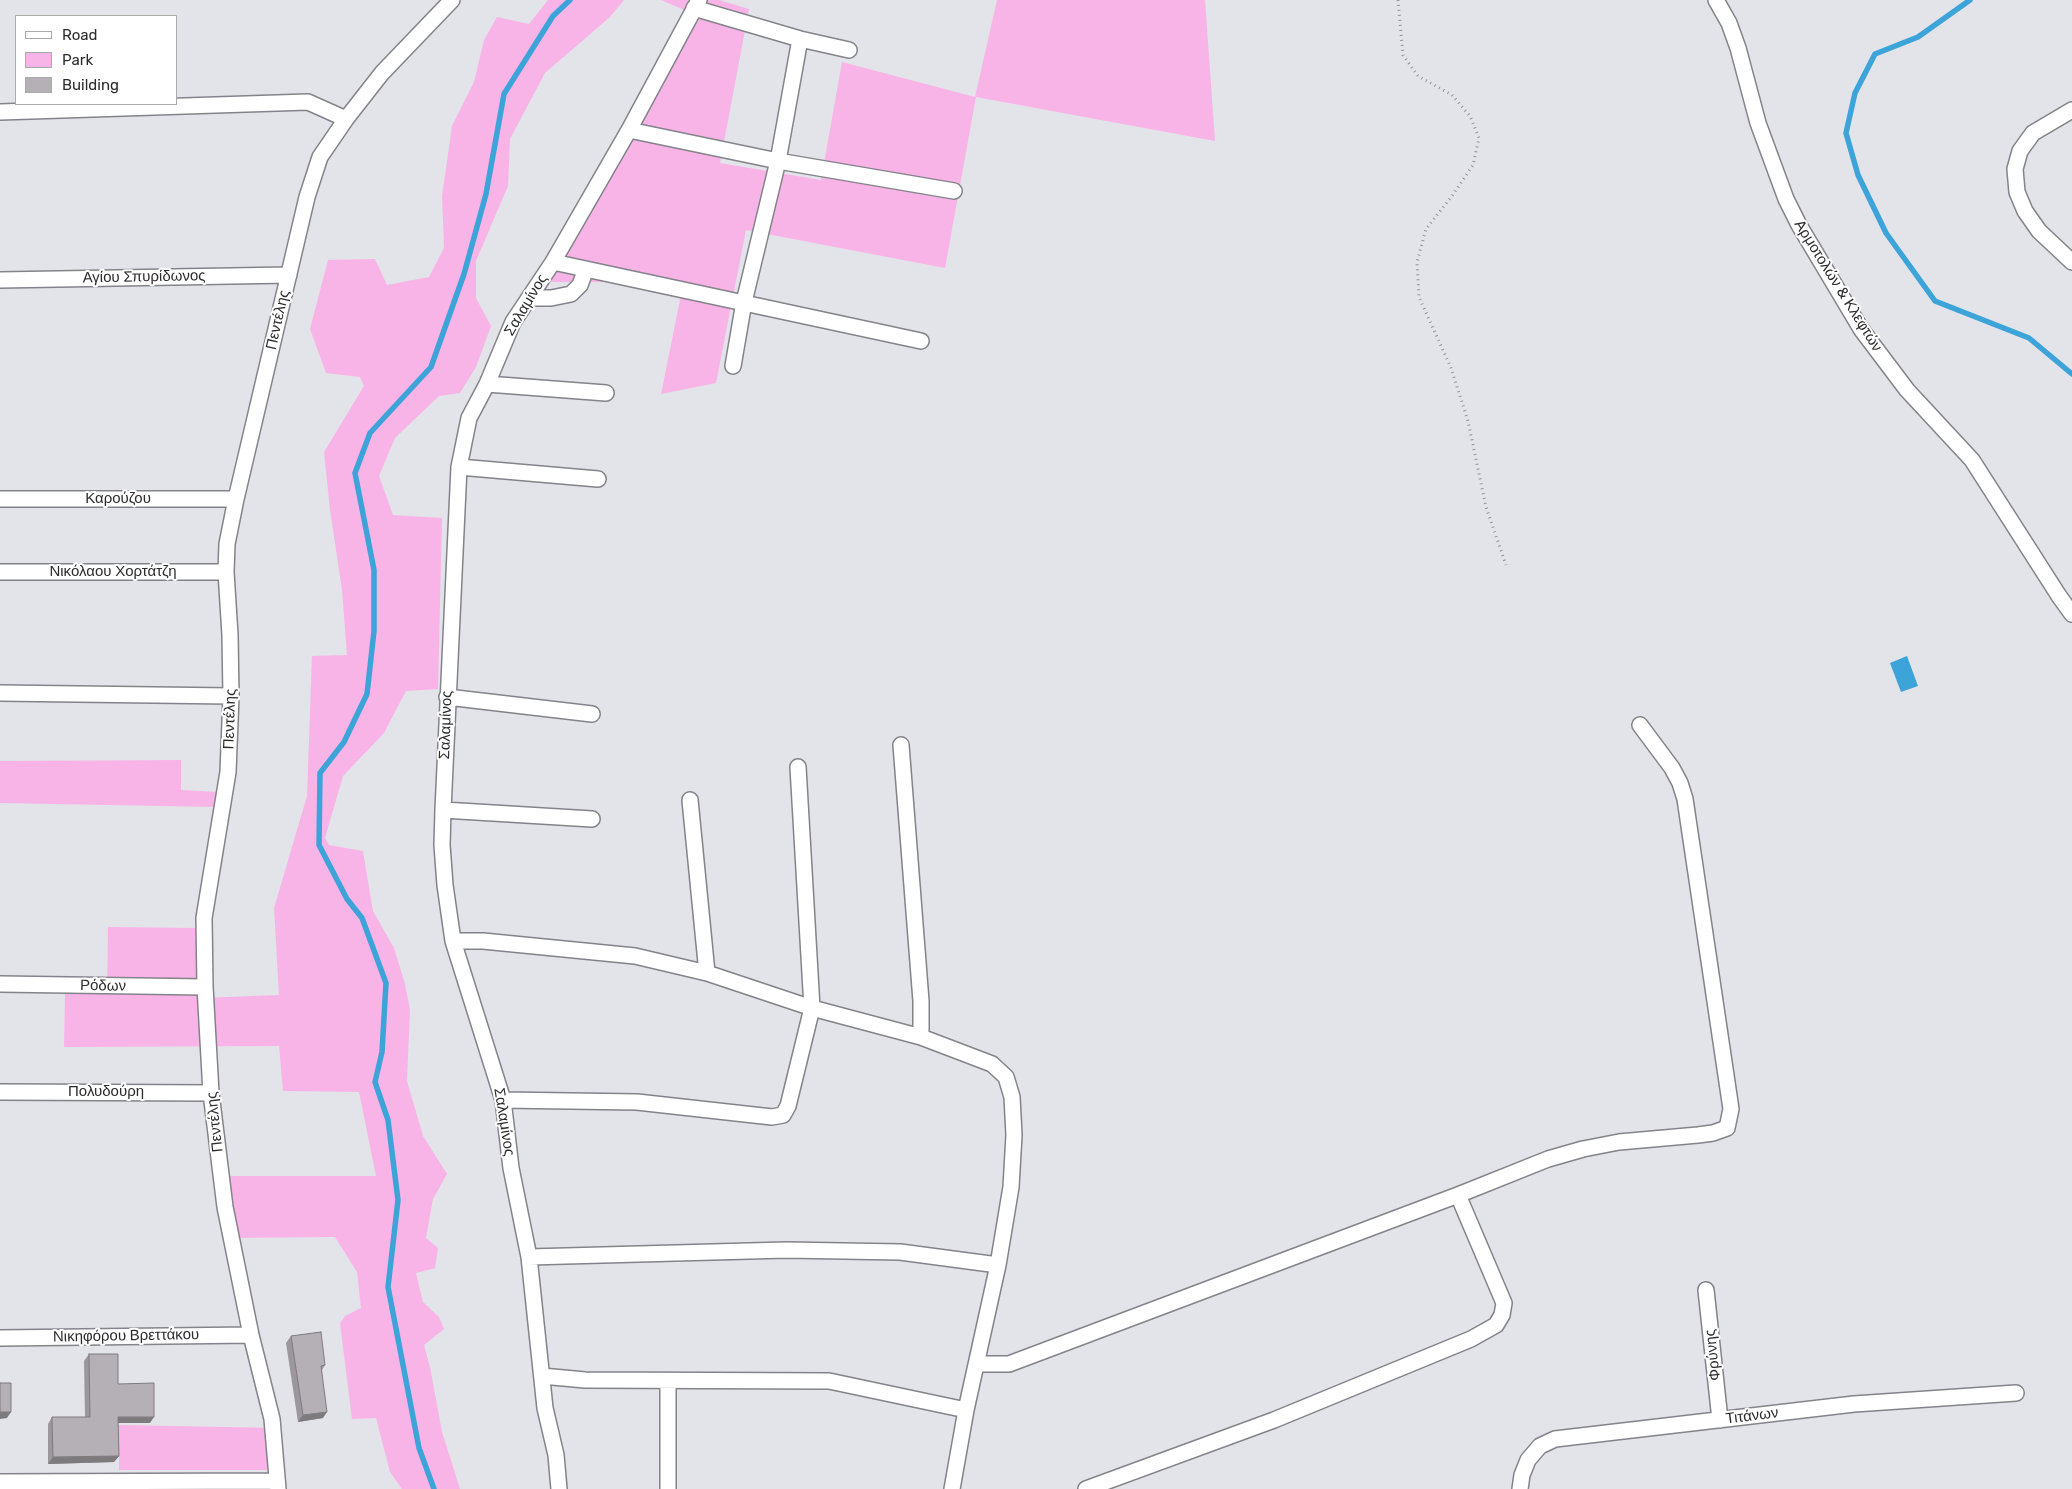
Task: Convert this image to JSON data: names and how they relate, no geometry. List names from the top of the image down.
{
  "streets": {
    "street": [
      "Αγίου Σπυρίδωνος",
      "Αρμοτολών & Κλεφτών",
      "Σαλαμίνος",
      "Πεντέλης",
      "Καρούζου",
      "Νικόλαου Χορτάτζη",
      "Ρόδων",
      "Πολυδούρη",
      "Νικηφόρου Βρεττάκου",
      "Φρύνης",
      "Τιτάνων"
    ]
  },
  "crossings": [
    ["Αγίου Σπυρίδωνος", "Πεντέλης"],
    ["Πεντέλης", "Καρούζου"],
    ["Πεντέλης", "Νικόλαου Χορτάτζη"],
    ["Πεντέλης", "Ρόδων"],
    ["Πεντέλης", "Πολυδούρη"],
    ["Πεντέλης", "Νικηφόρου Βρεττάκου"],
    ["Φρύνης", "Τιτάνων"]
  ],
  "legend": ["Road", "Park", "Building"]
}
